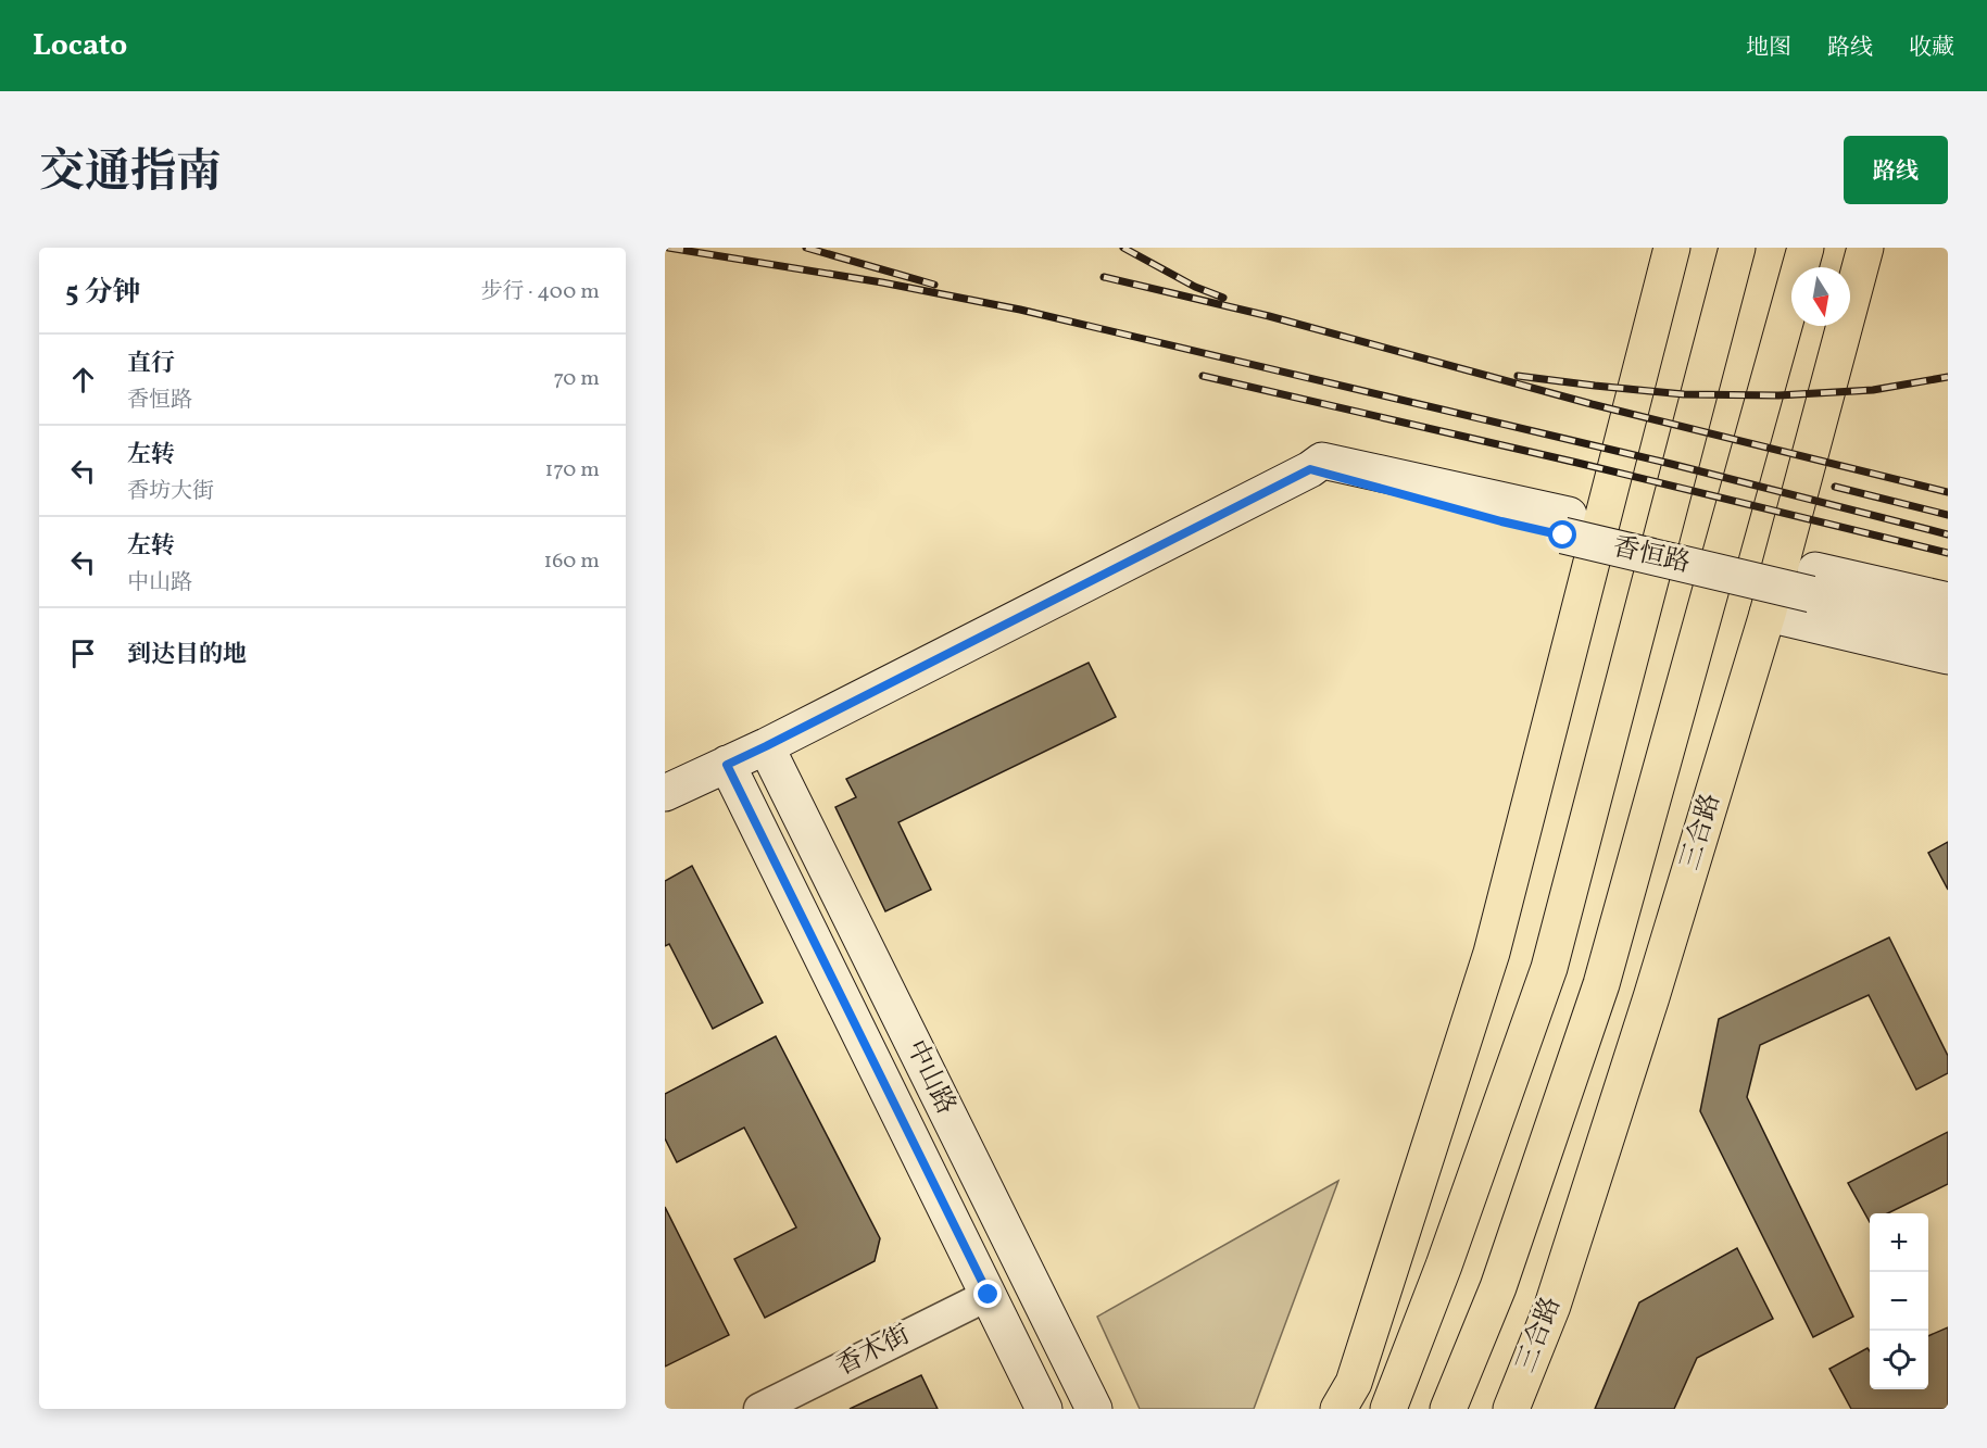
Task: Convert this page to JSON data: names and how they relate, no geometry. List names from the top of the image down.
{
  "streets": {
    "highway": ["三合路"],
    "main road": ["香恒路", "中山路"],
    "street": ["香木街"]
  },
  "crossings": [
    ["香恒路", "中山路"],
    ["中山路", "香木街"]
  ],
  "north": "bottom",
  "page": {
    "header": "Locato",
    "nav": ["地图", "路线", "收藏"],
    "title": "交通指南",
    "buttons": "路线",
    "heading": ["5 分钟", "步行 · 400 m"],
    "list": [
      ["直行", "香恒路", "70 m"],
      ["左转", "香坊大街", "170 m"],
      ["左转", "中山路", "160 m"],
      "到达目的地"
    ],
    "map_buttons": ["+", "−"]
  }
}
